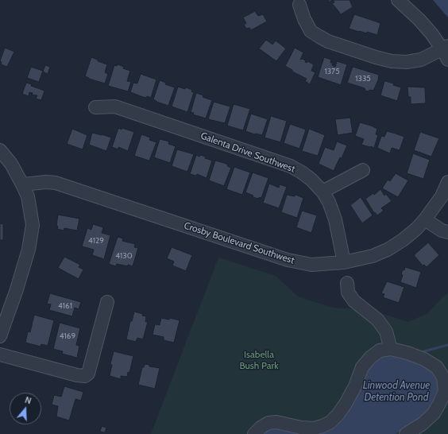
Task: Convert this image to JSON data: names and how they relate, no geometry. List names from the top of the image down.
{
  "streets": {
    "street": ["Galenta Drive Southwest", "Crosby Boulevard Southwest"]
  },
  "crossings": [
    ["Galenta Drive Southwest", "Crosby Boulevard Southwest"]
  ],
  "water": ["Linwood Avenue Detention Pond"],
  "parks": ["Isabella Bush Park"],
  "house_numbers": [
    "1375",
    "1335",
    "4129",
    "4130",
    "4161",
    "4169"
  ],
  "north": "top"
}
